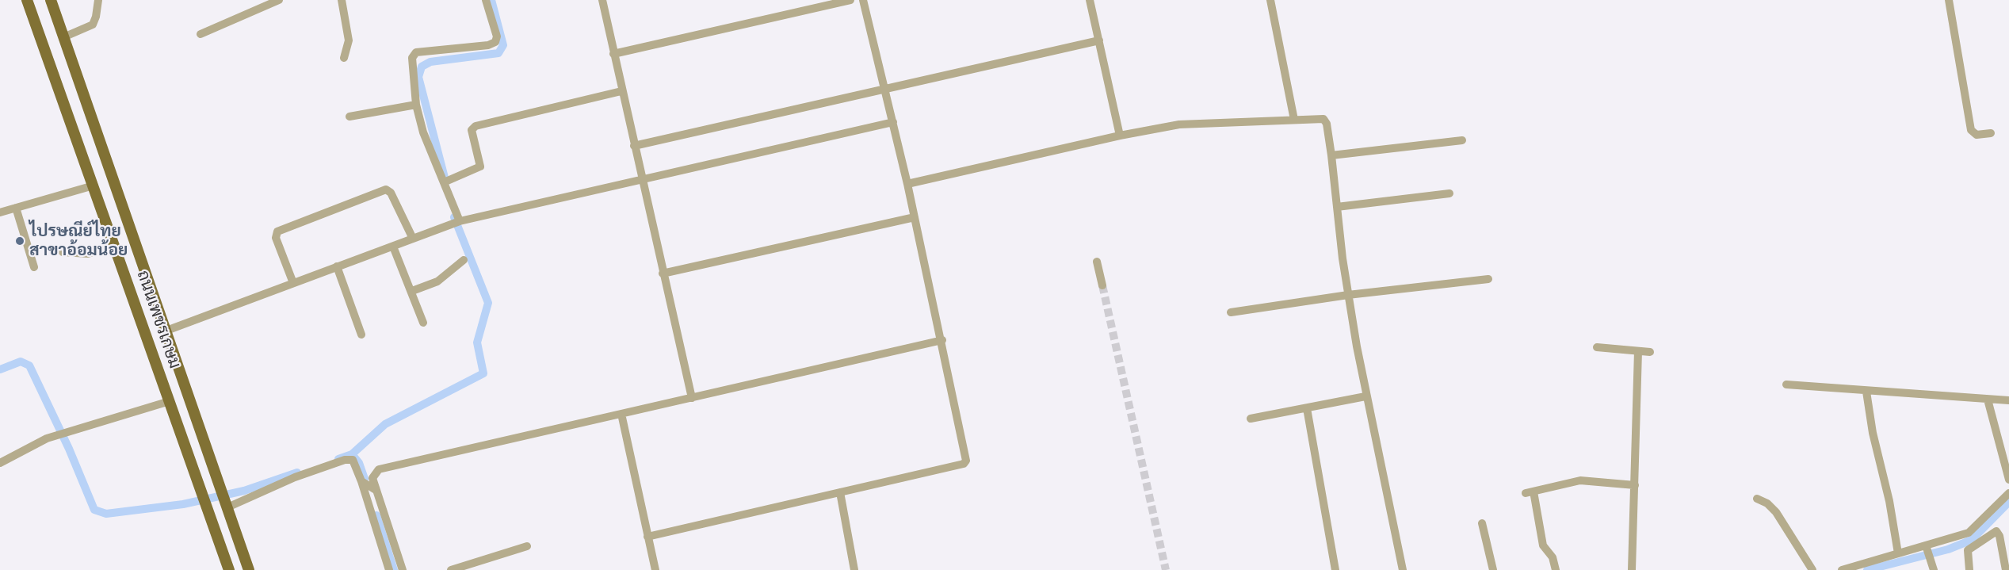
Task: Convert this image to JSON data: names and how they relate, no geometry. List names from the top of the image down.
{
  "streets": {
    "main road": ["ถนนเพชรเกษม"]
  },
  "places": ["ไปรษณีย์ไทย สาขาอ้อมน้อย"]
}
